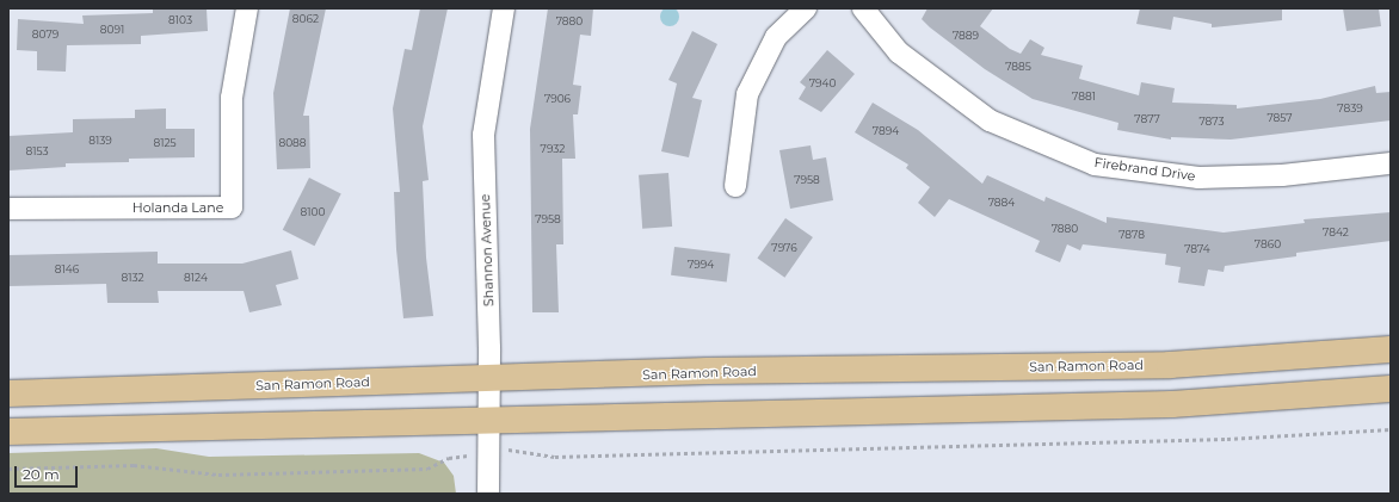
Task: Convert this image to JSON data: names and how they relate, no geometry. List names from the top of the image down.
{
  "streets": {
    "main road": ["San Ramon Road"],
    "street": ["Firebrand Drive", "Holanda Lane", "Shannon Avenue"]
  },
  "crossings": [
    ["Shannon Avenue", "San Ramon Road"]
  ],
  "house_numbers": [
    "8062",
    "8103",
    "7880",
    "8091",
    "8079",
    "7889",
    "7885",
    "7940",
    "7881",
    "7906",
    "7839",
    "7857",
    "7877",
    "7873",
    "7894",
    "8139",
    "8125",
    "8088",
    "7932",
    "8153",
    "7958",
    "7884",
    "8100",
    "7958",
    "7880",
    "7842",
    "7878",
    "7860",
    "7976",
    "7874",
    "7994",
    "8146",
    "8132",
    "8124"
  ],
  "scale_bar": "20 m"
}
